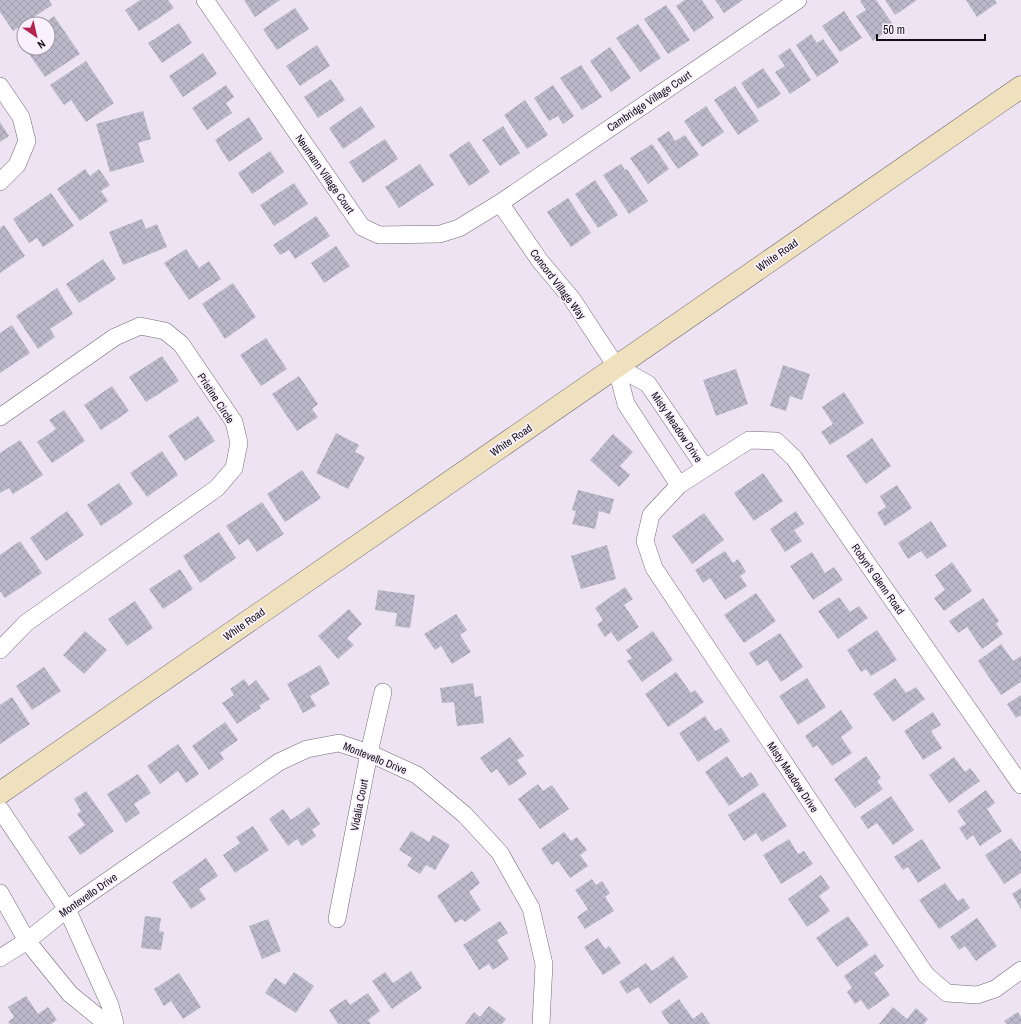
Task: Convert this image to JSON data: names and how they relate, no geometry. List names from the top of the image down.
{
  "streets": {
    "street": [
      "Cambridge Village Court",
      "Neumann Village Court",
      "White Road",
      "Concord Village Way",
      "Pristine Circle",
      "Misty Meadow Drive",
      "Robyn's Glenn Road",
      "Montevello Drive",
      "Vidalia Court"
    ]
  },
  "crossings": [
    ["Cambridge Village Court", "Neumann Village Court"],
    ["Cambridge Village Court", "Concord Village Way"],
    ["Neumann Village Court", "Concord Village Way"],
    ["White Road", "Concord Village Way"],
    ["White Road", "Misty Meadow Drive"],
    ["Concord Village Way", "Misty Meadow Drive"],
    ["Misty Meadow Drive", "Robyn's Glenn Road"],
    ["Montevello Drive", "Vidalia Court"]
  ],
  "scale_bar": "50 m",
  "north": "bottom right"
}
